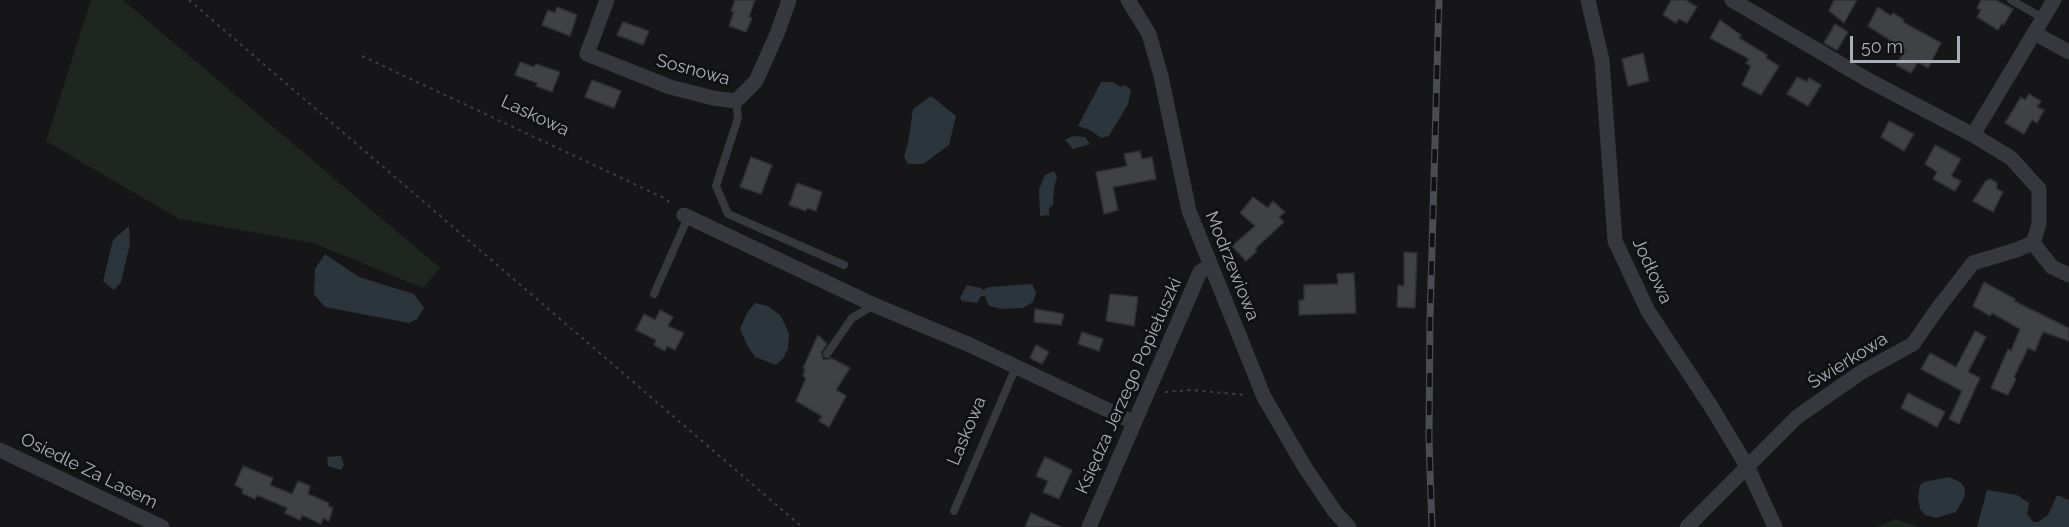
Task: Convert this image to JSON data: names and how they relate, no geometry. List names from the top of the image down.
{
  "streets": {
    "street": [
      "Sosnowa",
      "Modrzewiowa",
      "Jodłowa",
      "Świerkowa",
      "Księdza Jerzego Popiełuszki",
      "Osiedle Za Lasem"
    ],
    "lane": ["Laskowa"]
  },
  "crossings": [
    ["Modrzewiowa", "Księdza Jerzego Popiełuszki"],
    ["Jodłowa", "Świerkowa"]
  ],
  "scale_bar": "50 m"
}
